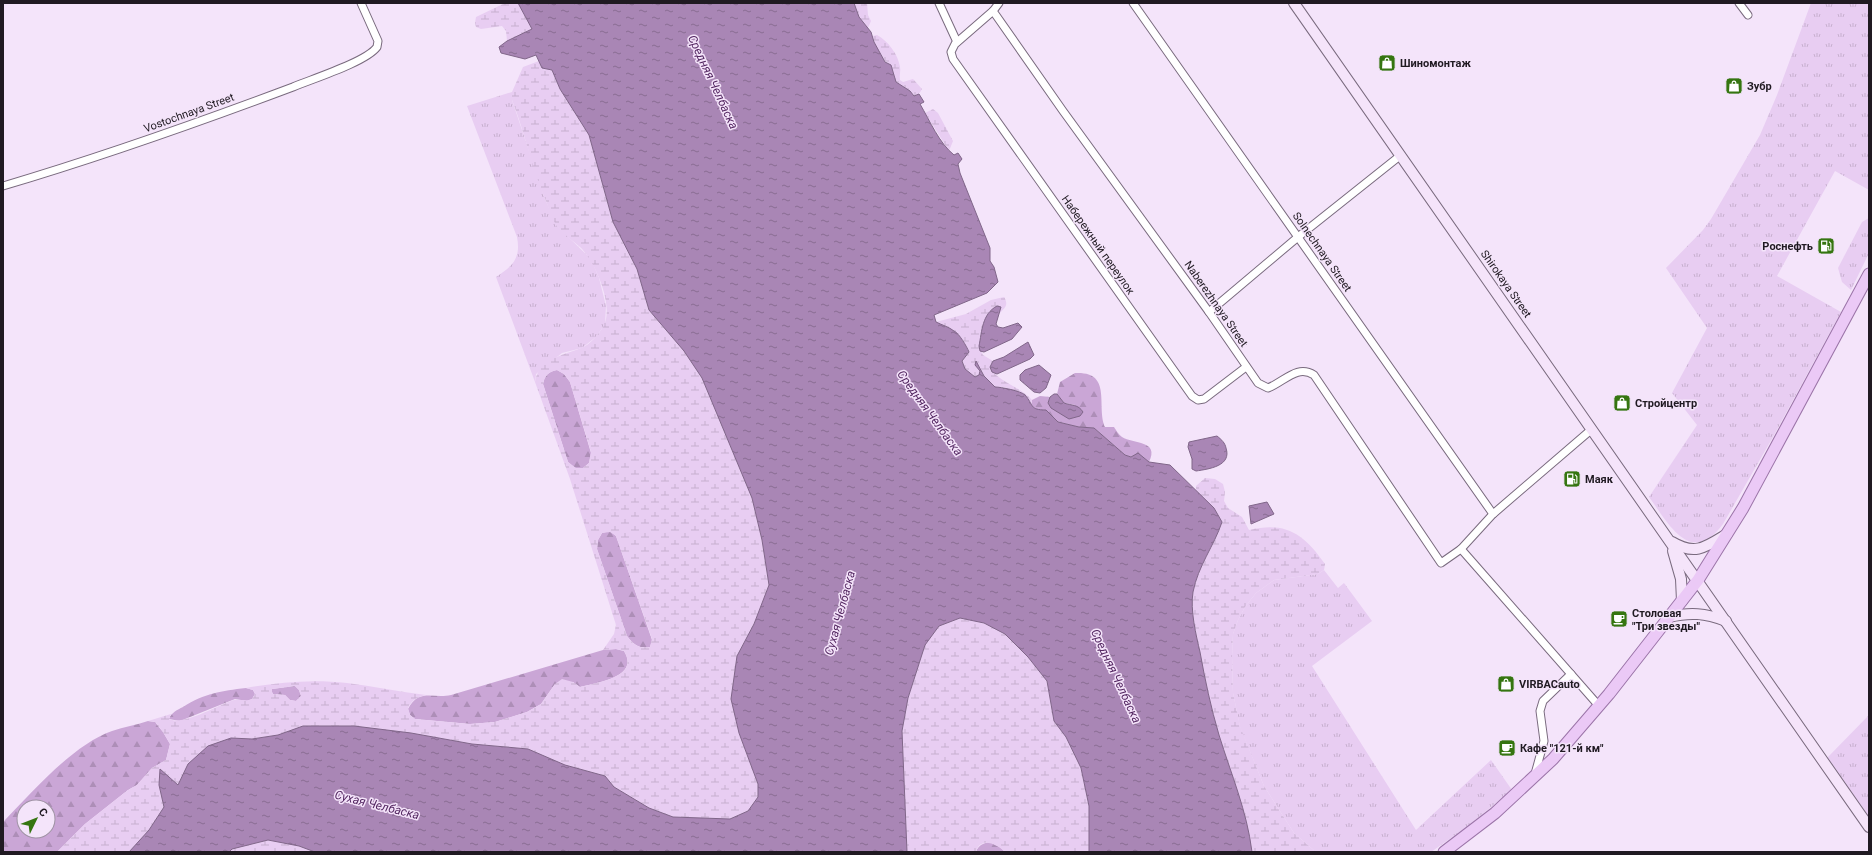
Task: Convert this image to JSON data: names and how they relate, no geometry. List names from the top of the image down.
{
  "streets": {
    "street": [
      "Vostochnaya Street",
      "Набережный переулок",
      "Solnechnaya Street",
      "Shirokaya Street",
      "Naberezhnaya Street"
    ]
  },
  "crossings": [
    ["Набережный переулок", "Naberezhnaya Street"]
  ],
  "water": ["Средняя Челбаска", "Сухая Челбаска"],
  "places": {
    "shop": [
      "Шиномонтаж",
      "Зубр",
      "Стройцентр",
      "VIRBACauto"
    ],
    "fuel station": ["Роснефть", "Маяк"],
    "cafe": ["Столовая \"Три звезды\"", "Кафе \"121-й км\""]
  },
  "north": "top right"
}
